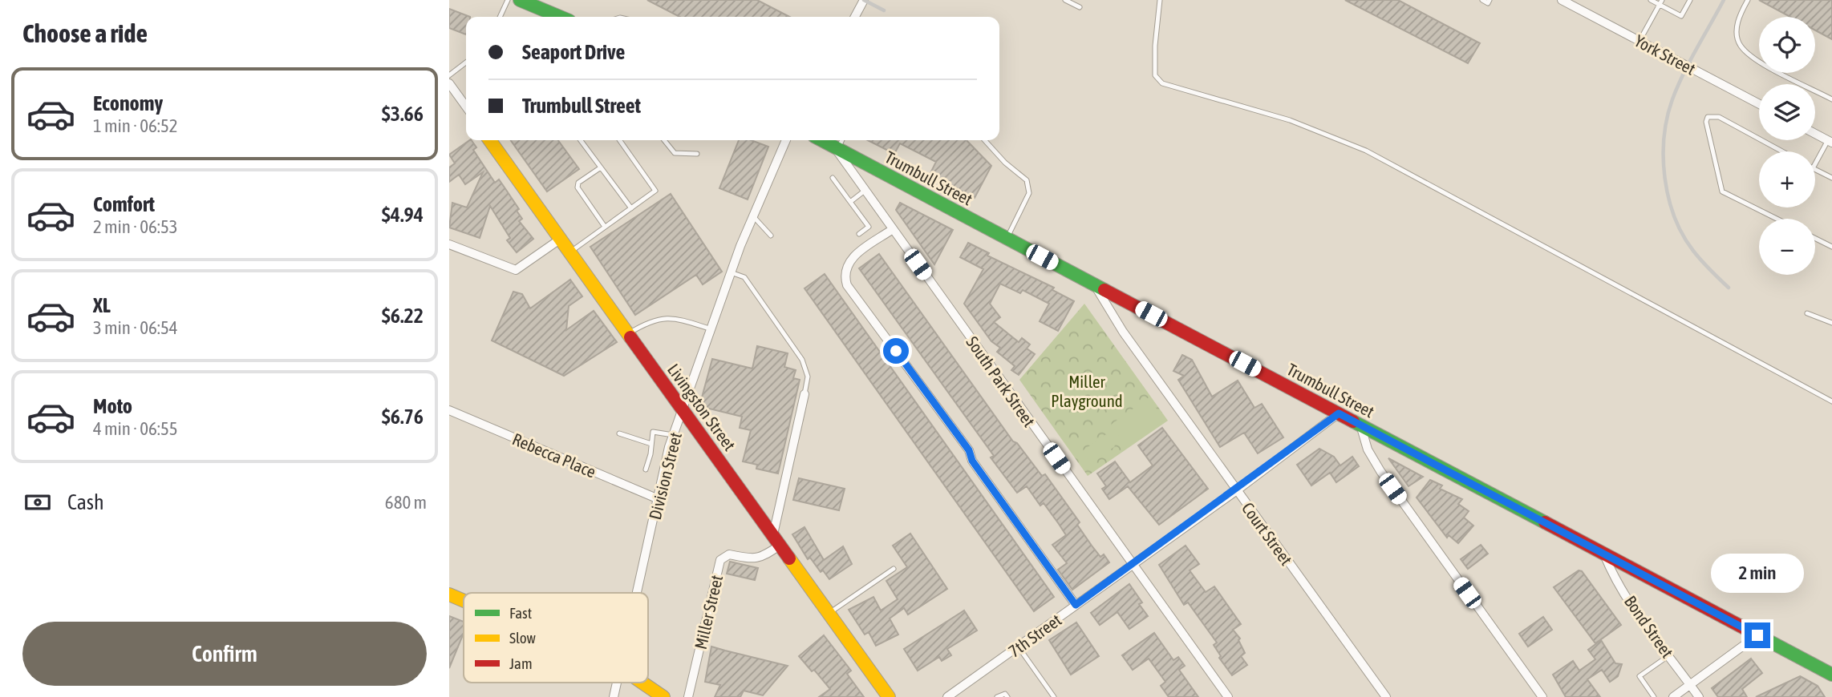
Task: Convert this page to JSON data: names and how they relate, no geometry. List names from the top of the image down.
{
  "streets": {
    "street": [
      "York Street",
      "Trumbull Street",
      "South Park Street",
      "Livingston Street",
      "Rebecca Place",
      "Division Street",
      "Court Street",
      "Miller Street",
      "Bond Street",
      "7th Street"
    ]
  },
  "crossings": [
    ["Trumbull Street", "South Park Street"],
    ["Trumbull Street", "Court Street"],
    ["Trumbull Street", "Bond Street"],
    ["Trumbull Street", "7th Street"],
    ["South Park Street", "7th Street"],
    ["Livingston Street", "Division Street"],
    ["Livingston Street", "Miller Street"],
    ["Rebecca Place", "Division Street"],
    ["Court Street", "7th Street"]
  ],
  "parks": ["Miller Playground"],
  "legend": ["Fast", "Slow", "Jam"],
  "page": {
    "heading": "Choose a ride",
    "map_buttons": ["+", "−"],
    "banner": ["Seaport Drive", "Trumbull Street"],
    "list": [
      {
        "name": "Economy",
        "note": "1 min · 06:52",
        "value": "$3.66"
      },
      {
        "name": "Comfort",
        "note": "2 min · 06:53",
        "value": "$4.94"
      },
      {
        "name": "XL",
        "note": "3 min · 06:54",
        "value": "$6.22"
      },
      {
        "name": "Moto",
        "note": "4 min · 06:55",
        "value": "$6.76"
      }
    ],
    "pay": ["Cash", "680 m"],
    "bubble": "2 min",
    "buttons": "Confirm"
  }
}
